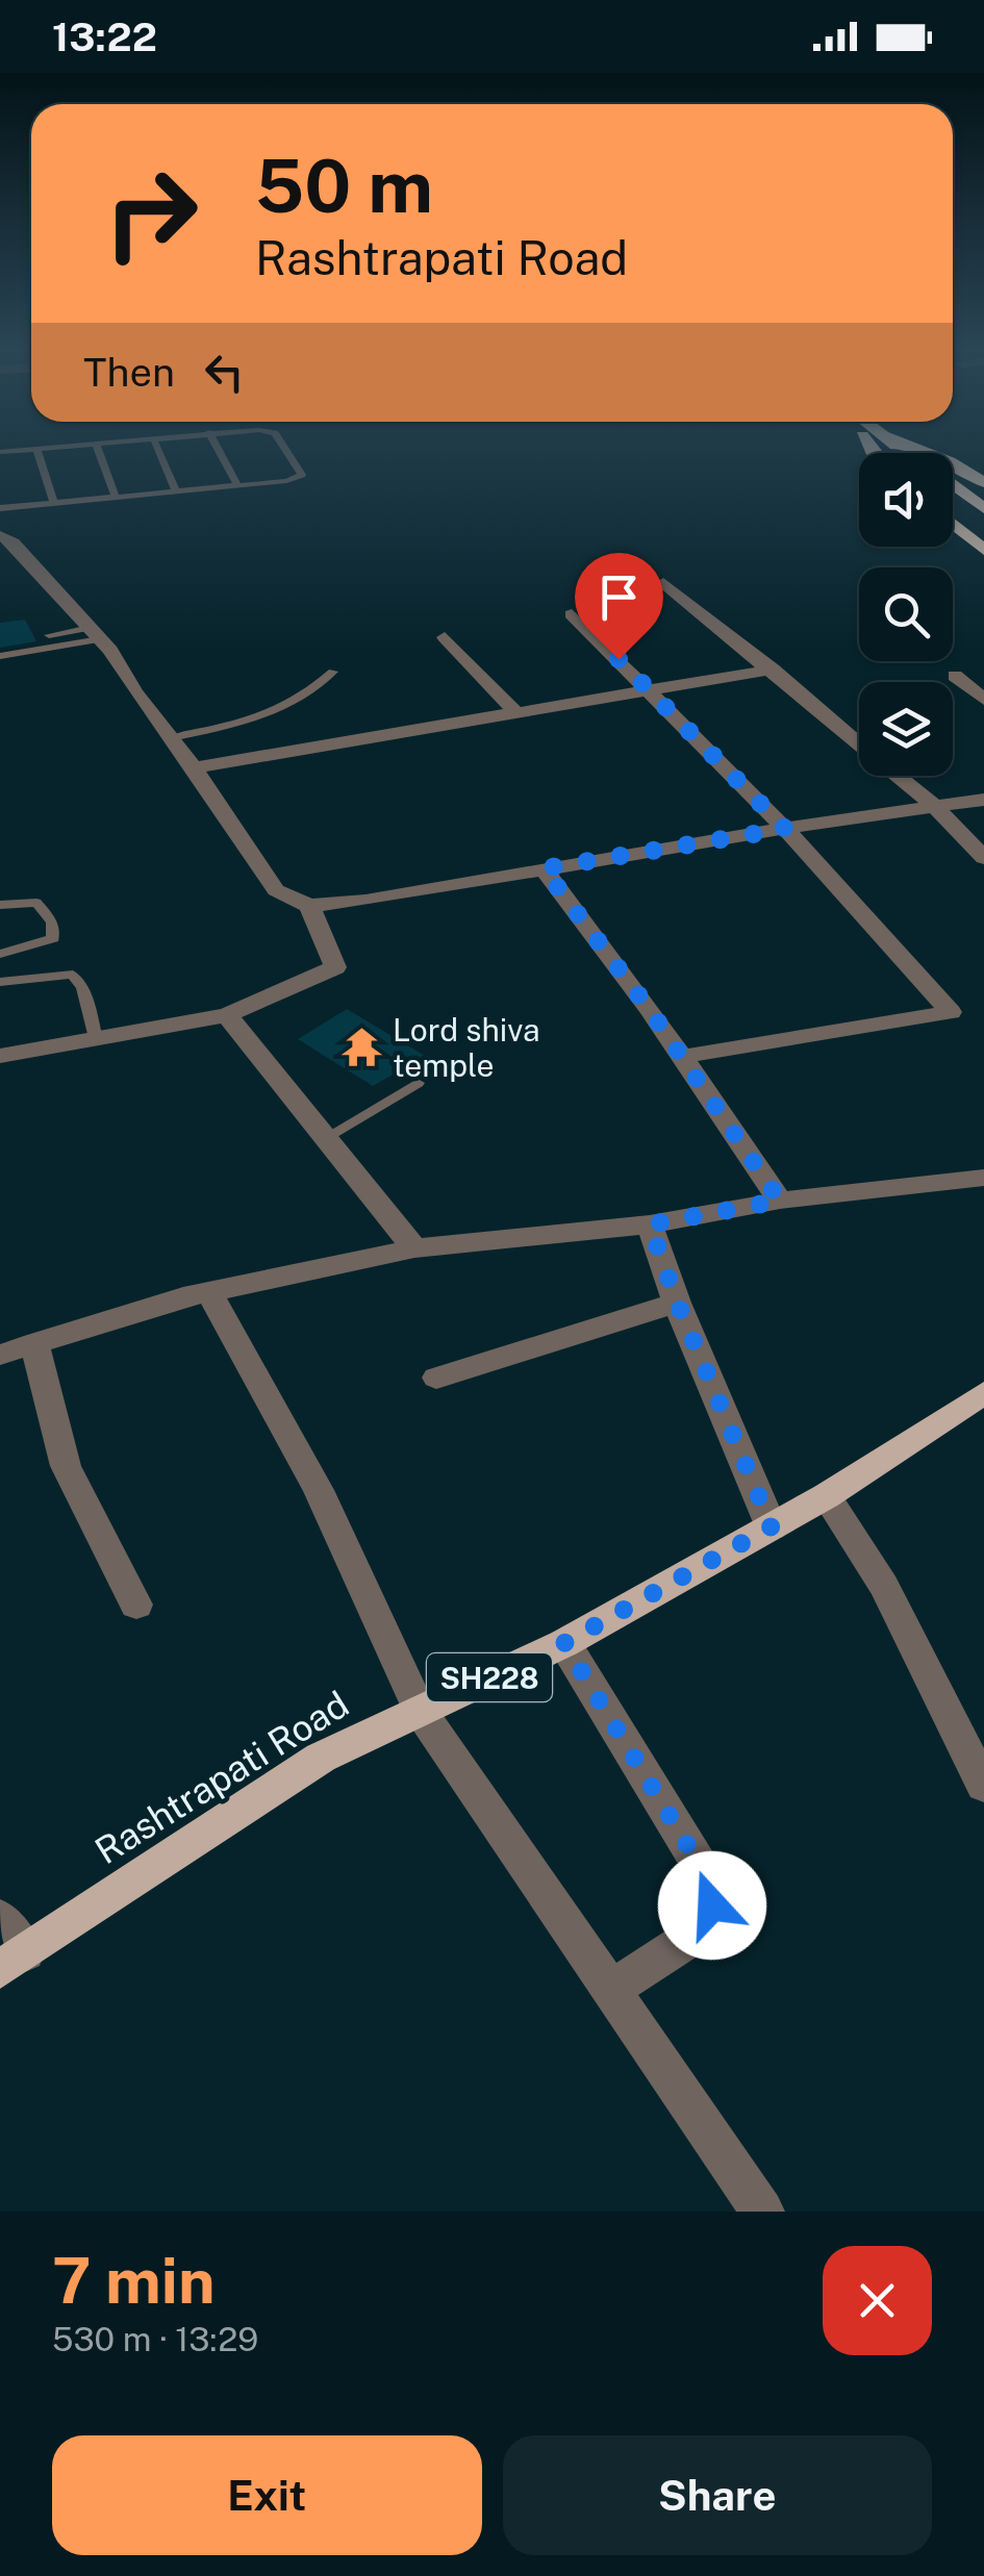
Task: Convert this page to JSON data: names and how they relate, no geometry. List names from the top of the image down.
{
  "streets": {
    "main road": ["SH228", "Rashtrapati Road"]
  },
  "places": {
    "temple": ["Lord shiva temple"]
  },
  "page": {
    "status": "13:22",
    "turn": ["50 m", "Rashtrapati Road"],
    "then": "Then",
    "heading": ["7 min", "530 m · 13:29"],
    "buttons": ["Exit", "Share"]
  }
}
